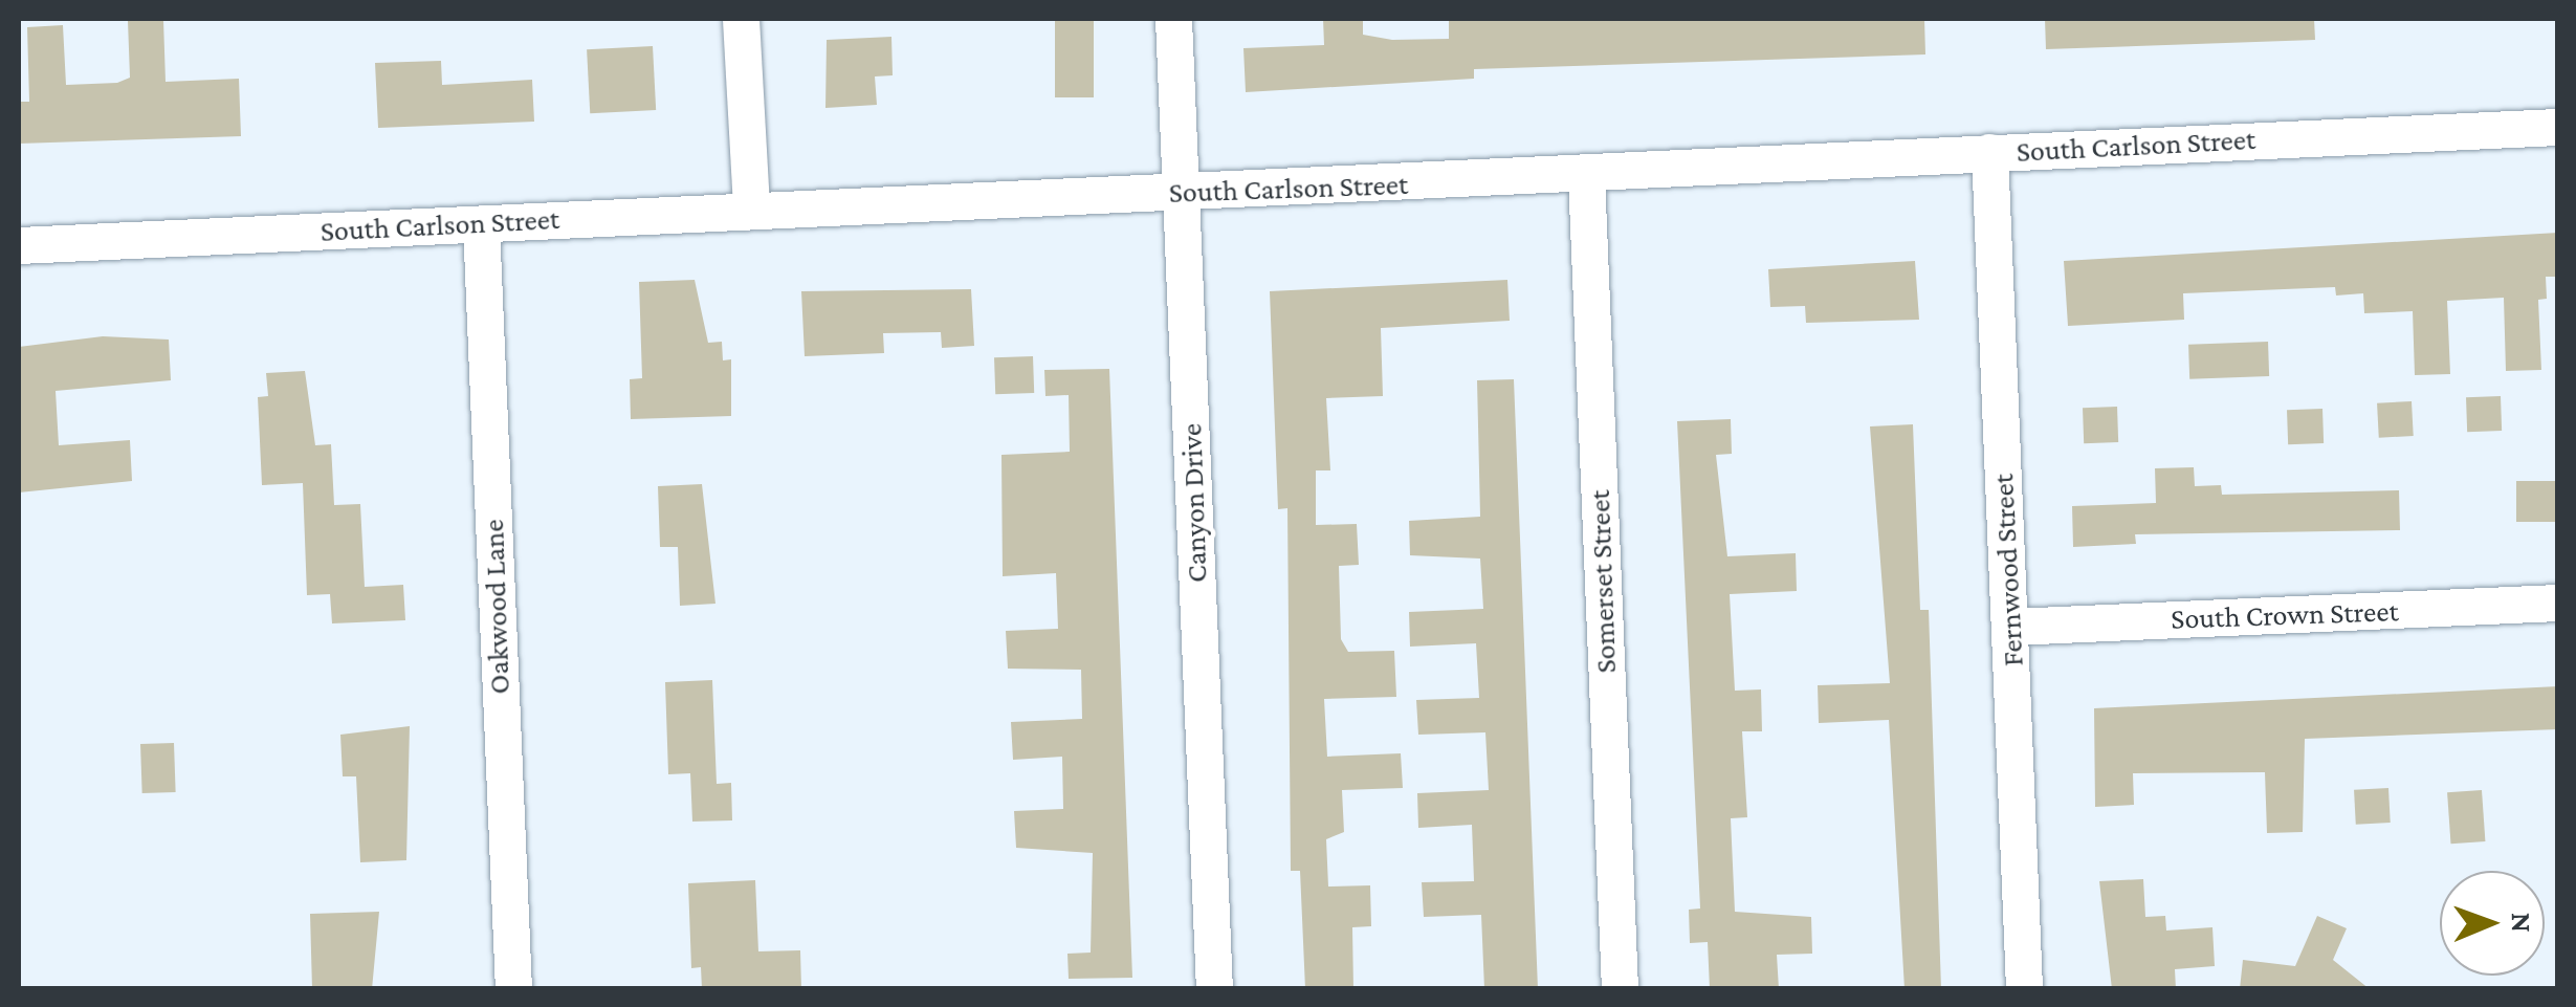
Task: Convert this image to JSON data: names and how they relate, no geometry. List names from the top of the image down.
{
  "streets": {
    "street": [
      "South Carlson Street",
      "Canyon Drive",
      "Fernwood Street",
      "Somerset Street",
      "Oakwood Lane",
      "South Crown Street"
    ]
  },
  "crossings": [
    ["South Carlson Street", "Canyon Drive"],
    ["South Carlson Street", "Fernwood Street"],
    ["South Carlson Street", "Somerset Street"],
    ["South Carlson Street", "Oakwood Lane"],
    ["Fernwood Street", "South Crown Street"]
  ],
  "north": "right"
}
